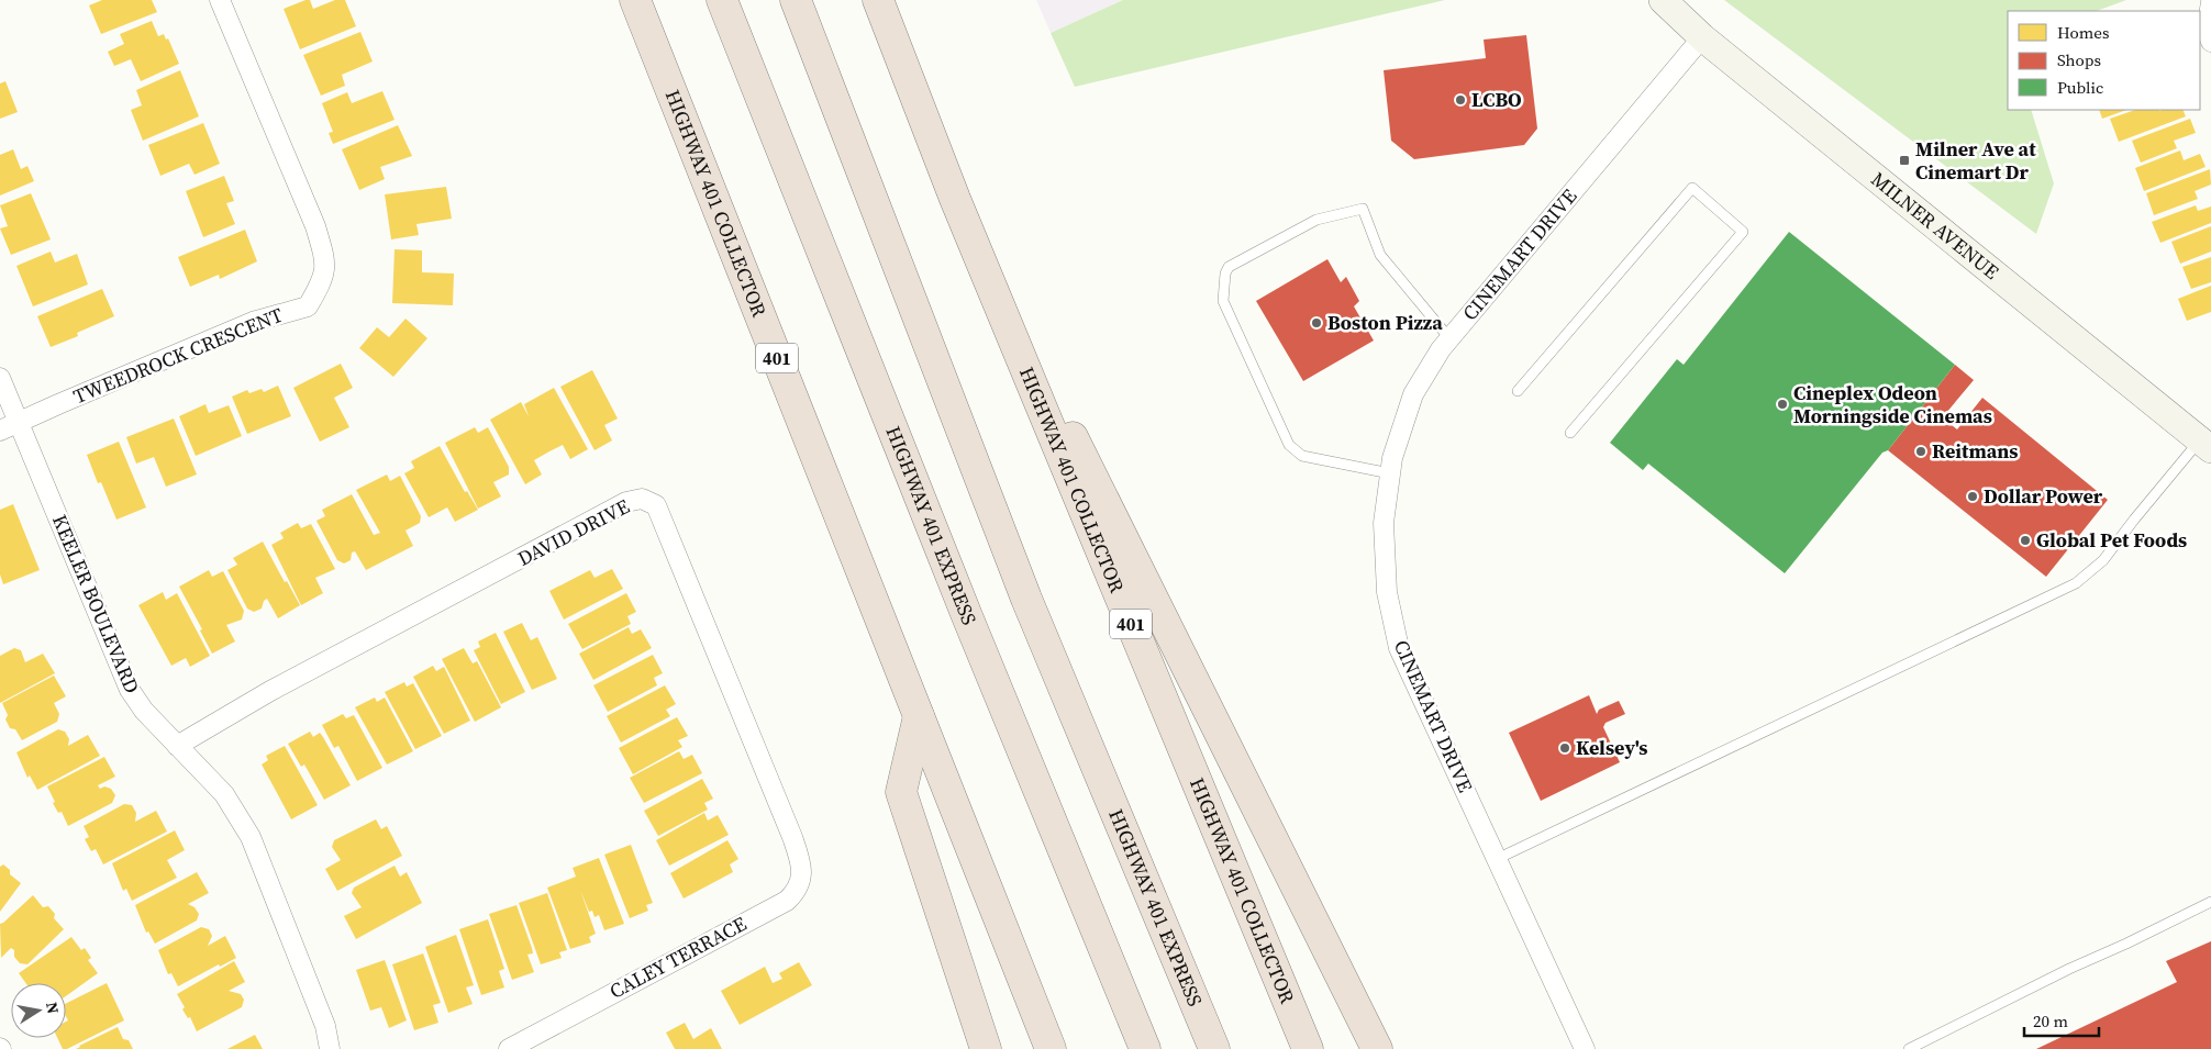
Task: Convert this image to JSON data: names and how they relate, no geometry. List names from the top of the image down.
{
  "streets": {
    "highway": ["HIGHWAY 401 COLLECTOR", "401", "HIGHWAY 401 EXPRESS"],
    "main road": ["MILNER AVENUE"],
    "street": [
      "CINEMART DRIVE",
      "TWEEDROCK CRESCENT",
      "DAVID DRIVE",
      "KEELER BOULEVARD",
      "CALEY TERRACE"
    ]
  },
  "crossings": [
    ["MILNER AVENUE", "CINEMART DRIVE"],
    ["TWEEDROCK CRESCENT", "KEELER BOULEVARD"],
    ["DAVID DRIVE", "KEELER BOULEVARD"],
    ["DAVID DRIVE", "CALEY TERRACE"]
  ],
  "places": {
    "other": [
      "LCBO",
      "Boston Pizza",
      "Cineplex Odeon Morningside Cinemas",
      "Reitmans",
      "Dollar Power",
      "Global Pet Foods",
      "Kelsey's"
    ],
    "transit": ["Milner Ave at Cinemart Dr"]
  },
  "legend": ["Homes", "Shops", "Public"],
  "scale_bar": "20 m",
  "north": "right"
}
